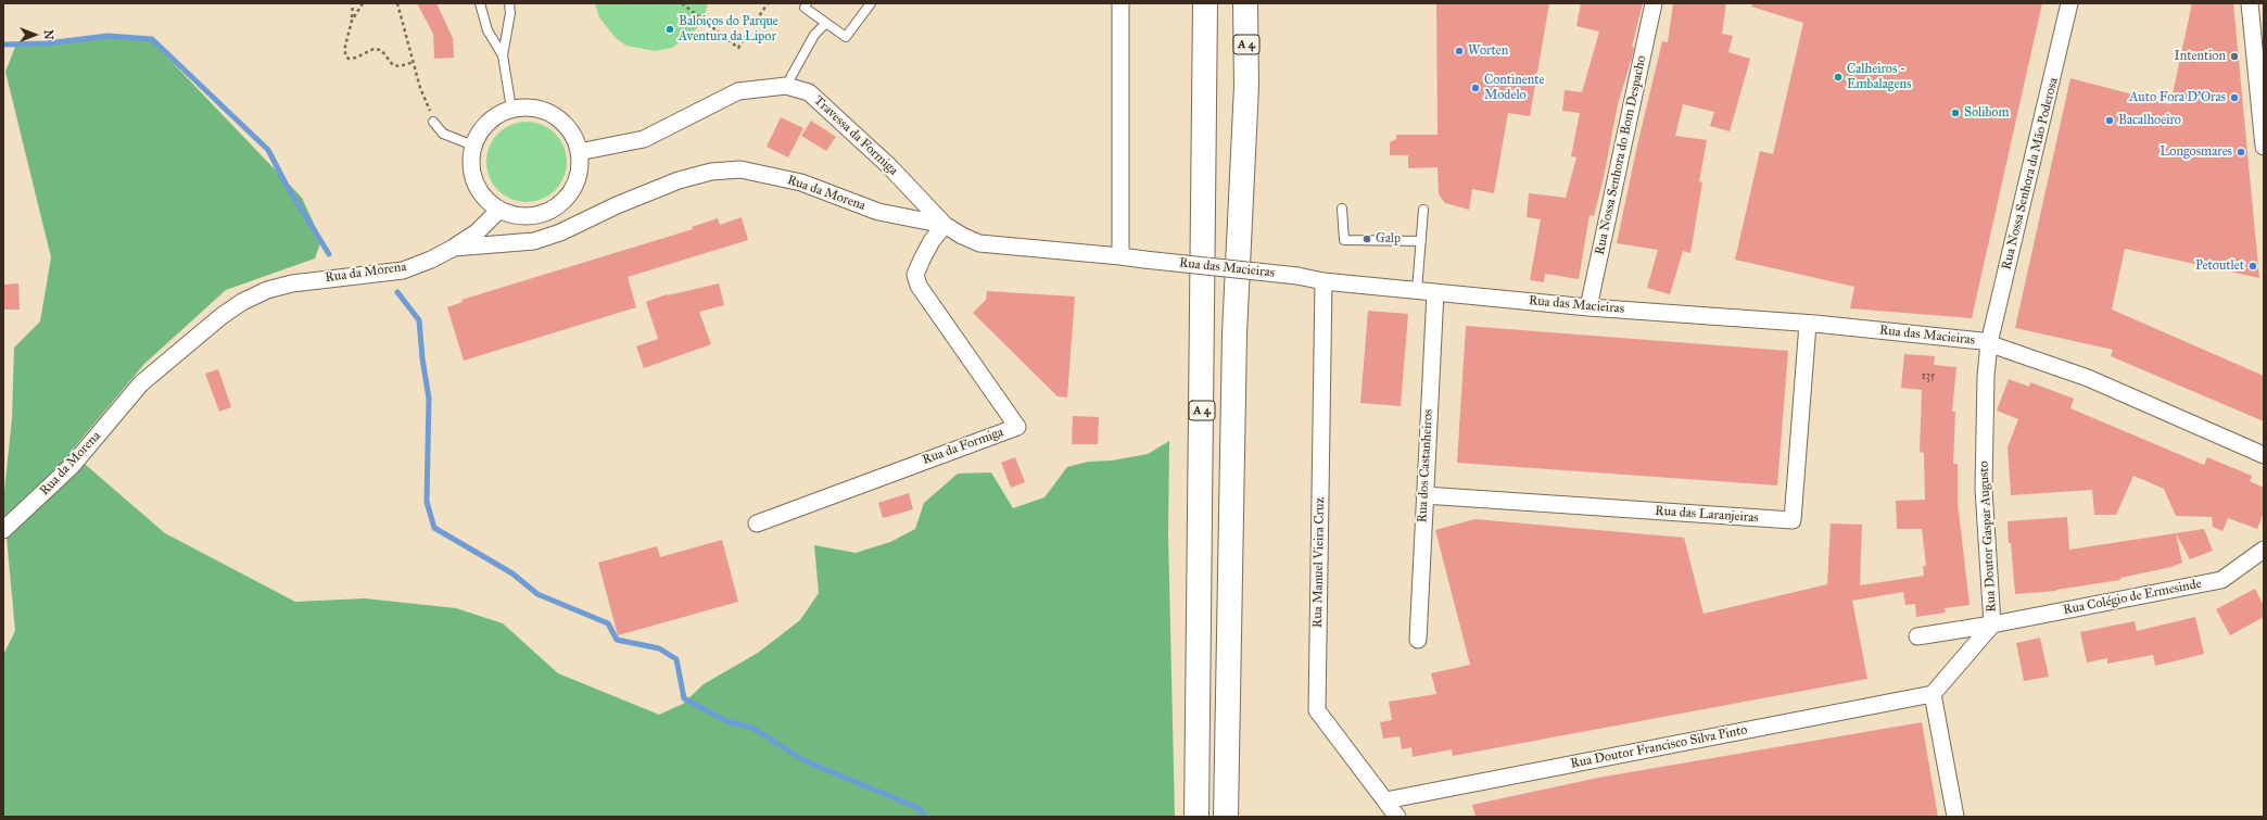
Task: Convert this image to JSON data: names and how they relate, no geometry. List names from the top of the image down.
{
  "streets": {
    "highway": ["A 4"],
    "street": [
      "Travessa da Formiga",
      "Rua Nossa Senhora do Bom Despacho",
      "Rua Nossa Senhora da Mão Poderosa",
      "Rua da Morena",
      "Rua das Macieiras",
      "Rua da Formiga",
      "Rua dos Castanheiros",
      "Rua das Laranjeiras",
      "Rua Doutor Gaspar Augusto",
      "Rua Manuel Vieira Cruz",
      "Rua Colégio de Ermesinde",
      "Rua Doutor Francisco Silva Pinto"
    ]
  },
  "crossings": [
    ["Travessa da Formiga", "Rua da Morena"],
    ["Travessa da Formiga", "Rua da Formiga"],
    ["Rua Nossa Senhora do Bom Despacho", "Rua das Macieiras"],
    ["Rua Nossa Senhora da Mão Poderosa", "Rua das Macieiras"],
    ["Rua Nossa Senhora da Mão Poderosa", "Rua Doutor Gaspar Augusto"],
    ["Rua da Morena", "Rua da Formiga"],
    ["Rua das Macieiras", "Rua dos Castanheiros"],
    ["Rua das Macieiras", "Rua das Laranjeiras"],
    ["Rua das Macieiras", "Rua Doutor Gaspar Augusto"],
    ["Rua das Macieiras", "Rua Manuel Vieira Cruz"],
    ["Rua dos Castanheiros", "Rua das Laranjeiras"],
    ["Rua Doutor Gaspar Augusto", "Rua Colégio de Ermesinde"],
    ["Rua Manuel Vieira Cruz", "Rua Doutor Francisco Silva Pinto"]
  ],
  "places": [
    "Baloiços do Parque Aventura da Lipor",
    "Worten",
    "Intention",
    "Calheiros - Embalagens",
    "Continente Modelo",
    "Auto Fora D'Oras",
    "Solibom",
    "Bacalhoeiro",
    "Longosmares",
    "Galp",
    "Petoutlet"
  ],
  "house_numbers": ["135"],
  "north": "right"
}
